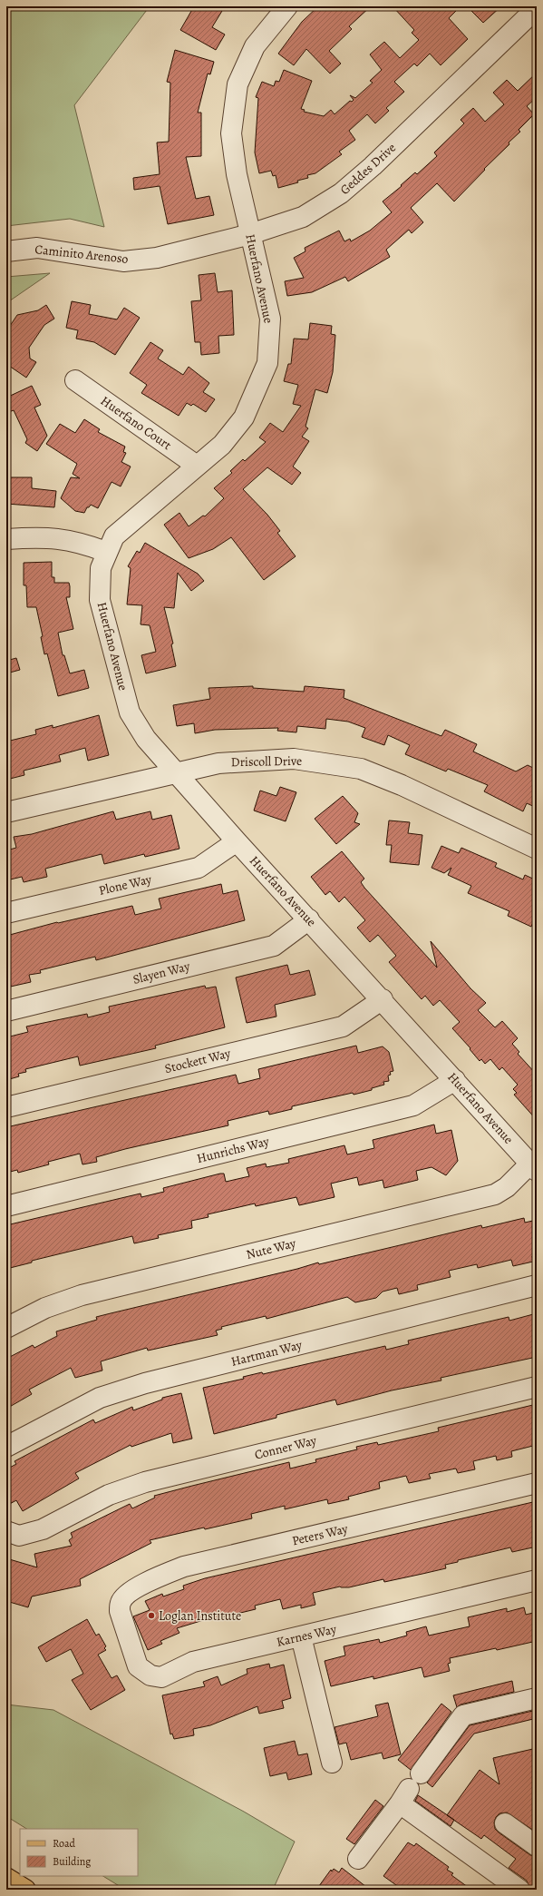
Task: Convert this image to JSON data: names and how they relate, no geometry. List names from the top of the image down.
{
  "streets": {
    "street": [
      "Geddes Drive",
      "Caminito Arenoso",
      "Huerfano Avenue",
      "Huerfano Court",
      "Driscoll Drive",
      "Plone Way",
      "Slayen Way",
      "Stockett Way",
      "Hunrichs Way",
      "Nute Way",
      "Hartman Way",
      "Conner Way",
      "Peters Way",
      "Karnes Way"
    ]
  },
  "crossings": [
    ["Geddes Drive", "Caminito Arenoso"],
    ["Geddes Drive", "Huerfano Avenue"],
    ["Huerfano Avenue", "Huerfano Court"],
    ["Huerfano Avenue", "Driscoll Drive"],
    ["Huerfano Avenue", "Plone Way"],
    ["Huerfano Avenue", "Slayen Way"],
    ["Huerfano Avenue", "Stockett Way"],
    ["Huerfano Avenue", "Hunrichs Way"],
    ["Huerfano Avenue", "Nute Way"],
    ["Peters Way", "Karnes Way"]
  ],
  "places": ["Loglan Institute"],
  "legend": ["Road", "Building"]
}
